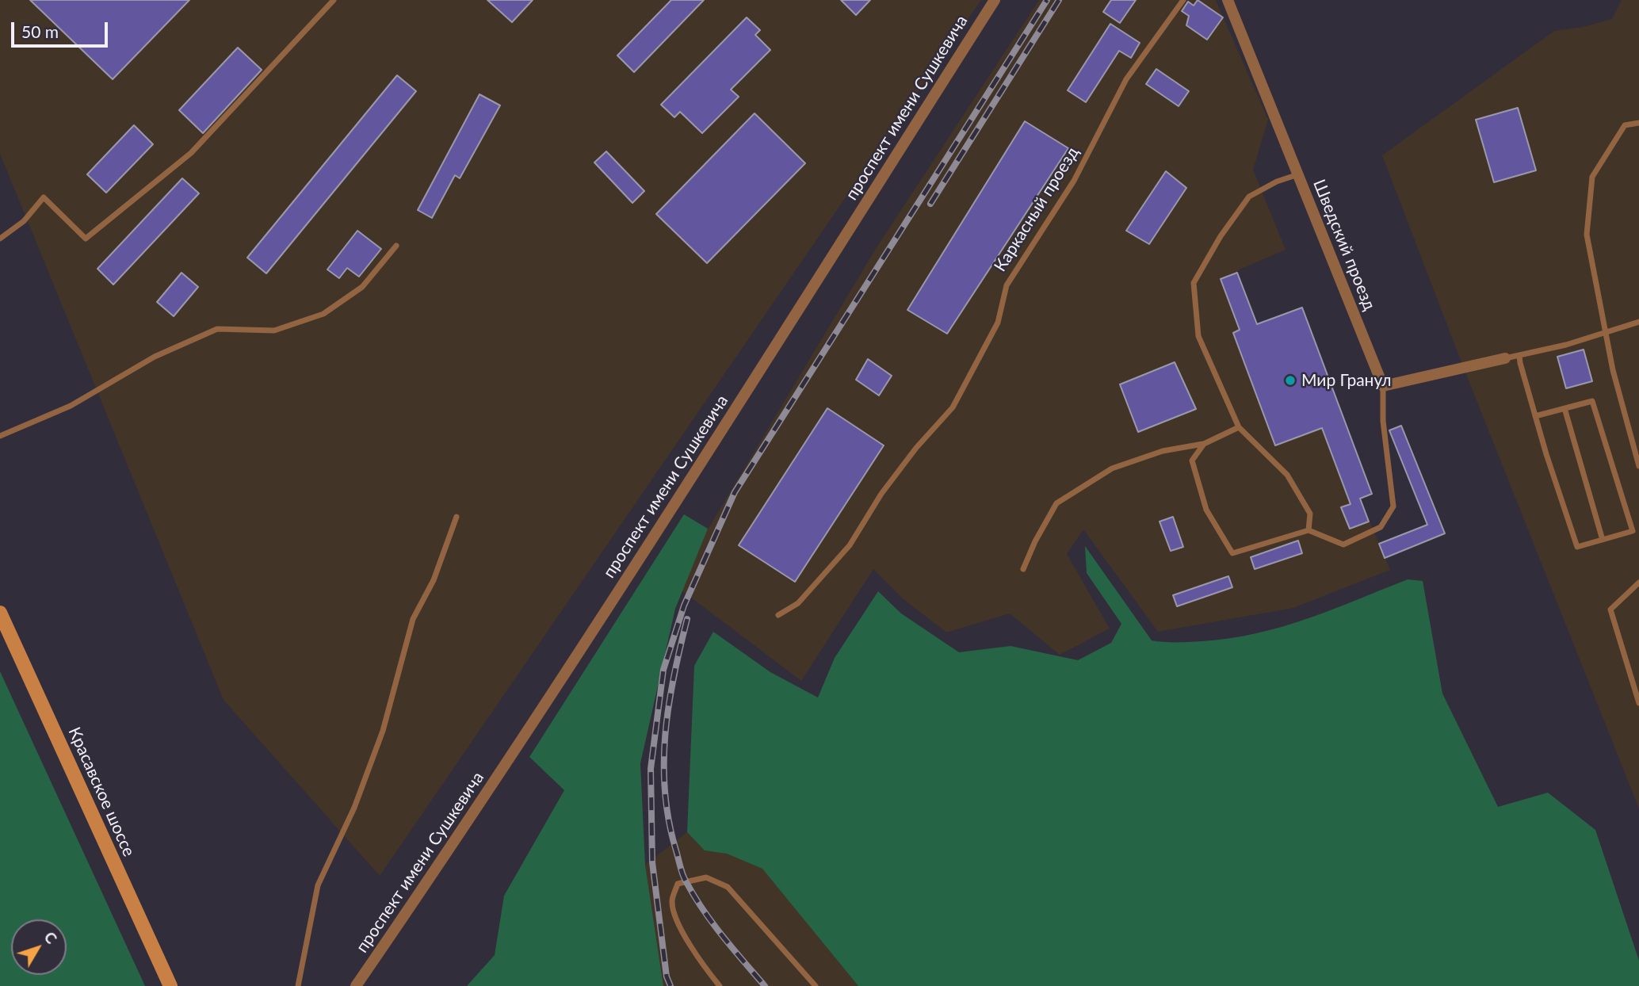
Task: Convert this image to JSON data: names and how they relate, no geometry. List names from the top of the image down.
{
  "streets": {
    "street": ["проспект имени Сушкевича", "Шведский проезд", "Красавское шоссе"],
    "lane": ["Каркасный проезд"]
  },
  "places": ["Мир Гранул"],
  "scale_bar": "50 m",
  "north": "top right"
}
